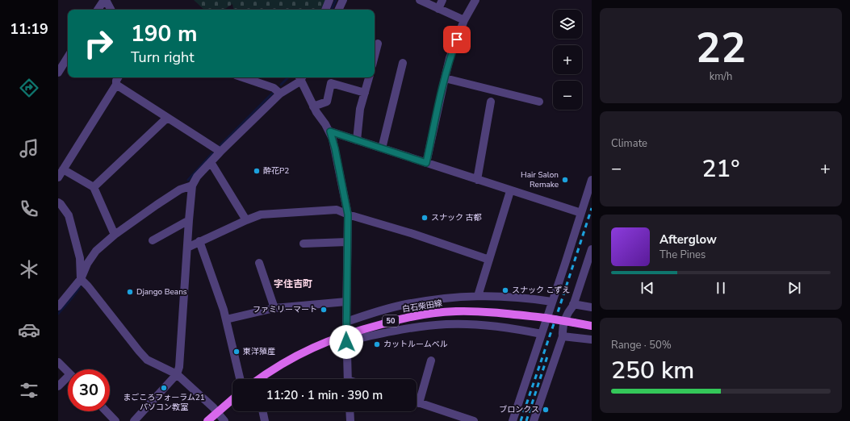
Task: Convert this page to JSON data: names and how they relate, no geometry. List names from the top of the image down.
{
  "streets": {
    "main road": ["白石柴田線", "50"]
  },
  "districts": ["字住吉町"],
  "places": [
    "酔花P2",
    "Hair Salon Remake",
    "スナック 古都",
    "スナック こずえ",
    "Django Beans",
    "ファミリーマート",
    "カットルームベル",
    "東洋殖産",
    "まごころフォーラム21 パソコン教室",
    "ブロンクス"
  ],
  "page": {
    "tabs": "11:19",
    "tile": [
      ["22", "km/h"],
      "Climate",
      ["Range · 50%", "250 km"]
    ],
    "map_buttons": ["+", "−"],
    "turn": ["190 m", "Turn right"],
    "heat": ["−", "21°", "+"],
    "song": ["Afterglow", "The Pines"],
    "limit": "30",
    "trip": "11:20 · 1 min · 390 m"
  }
}
